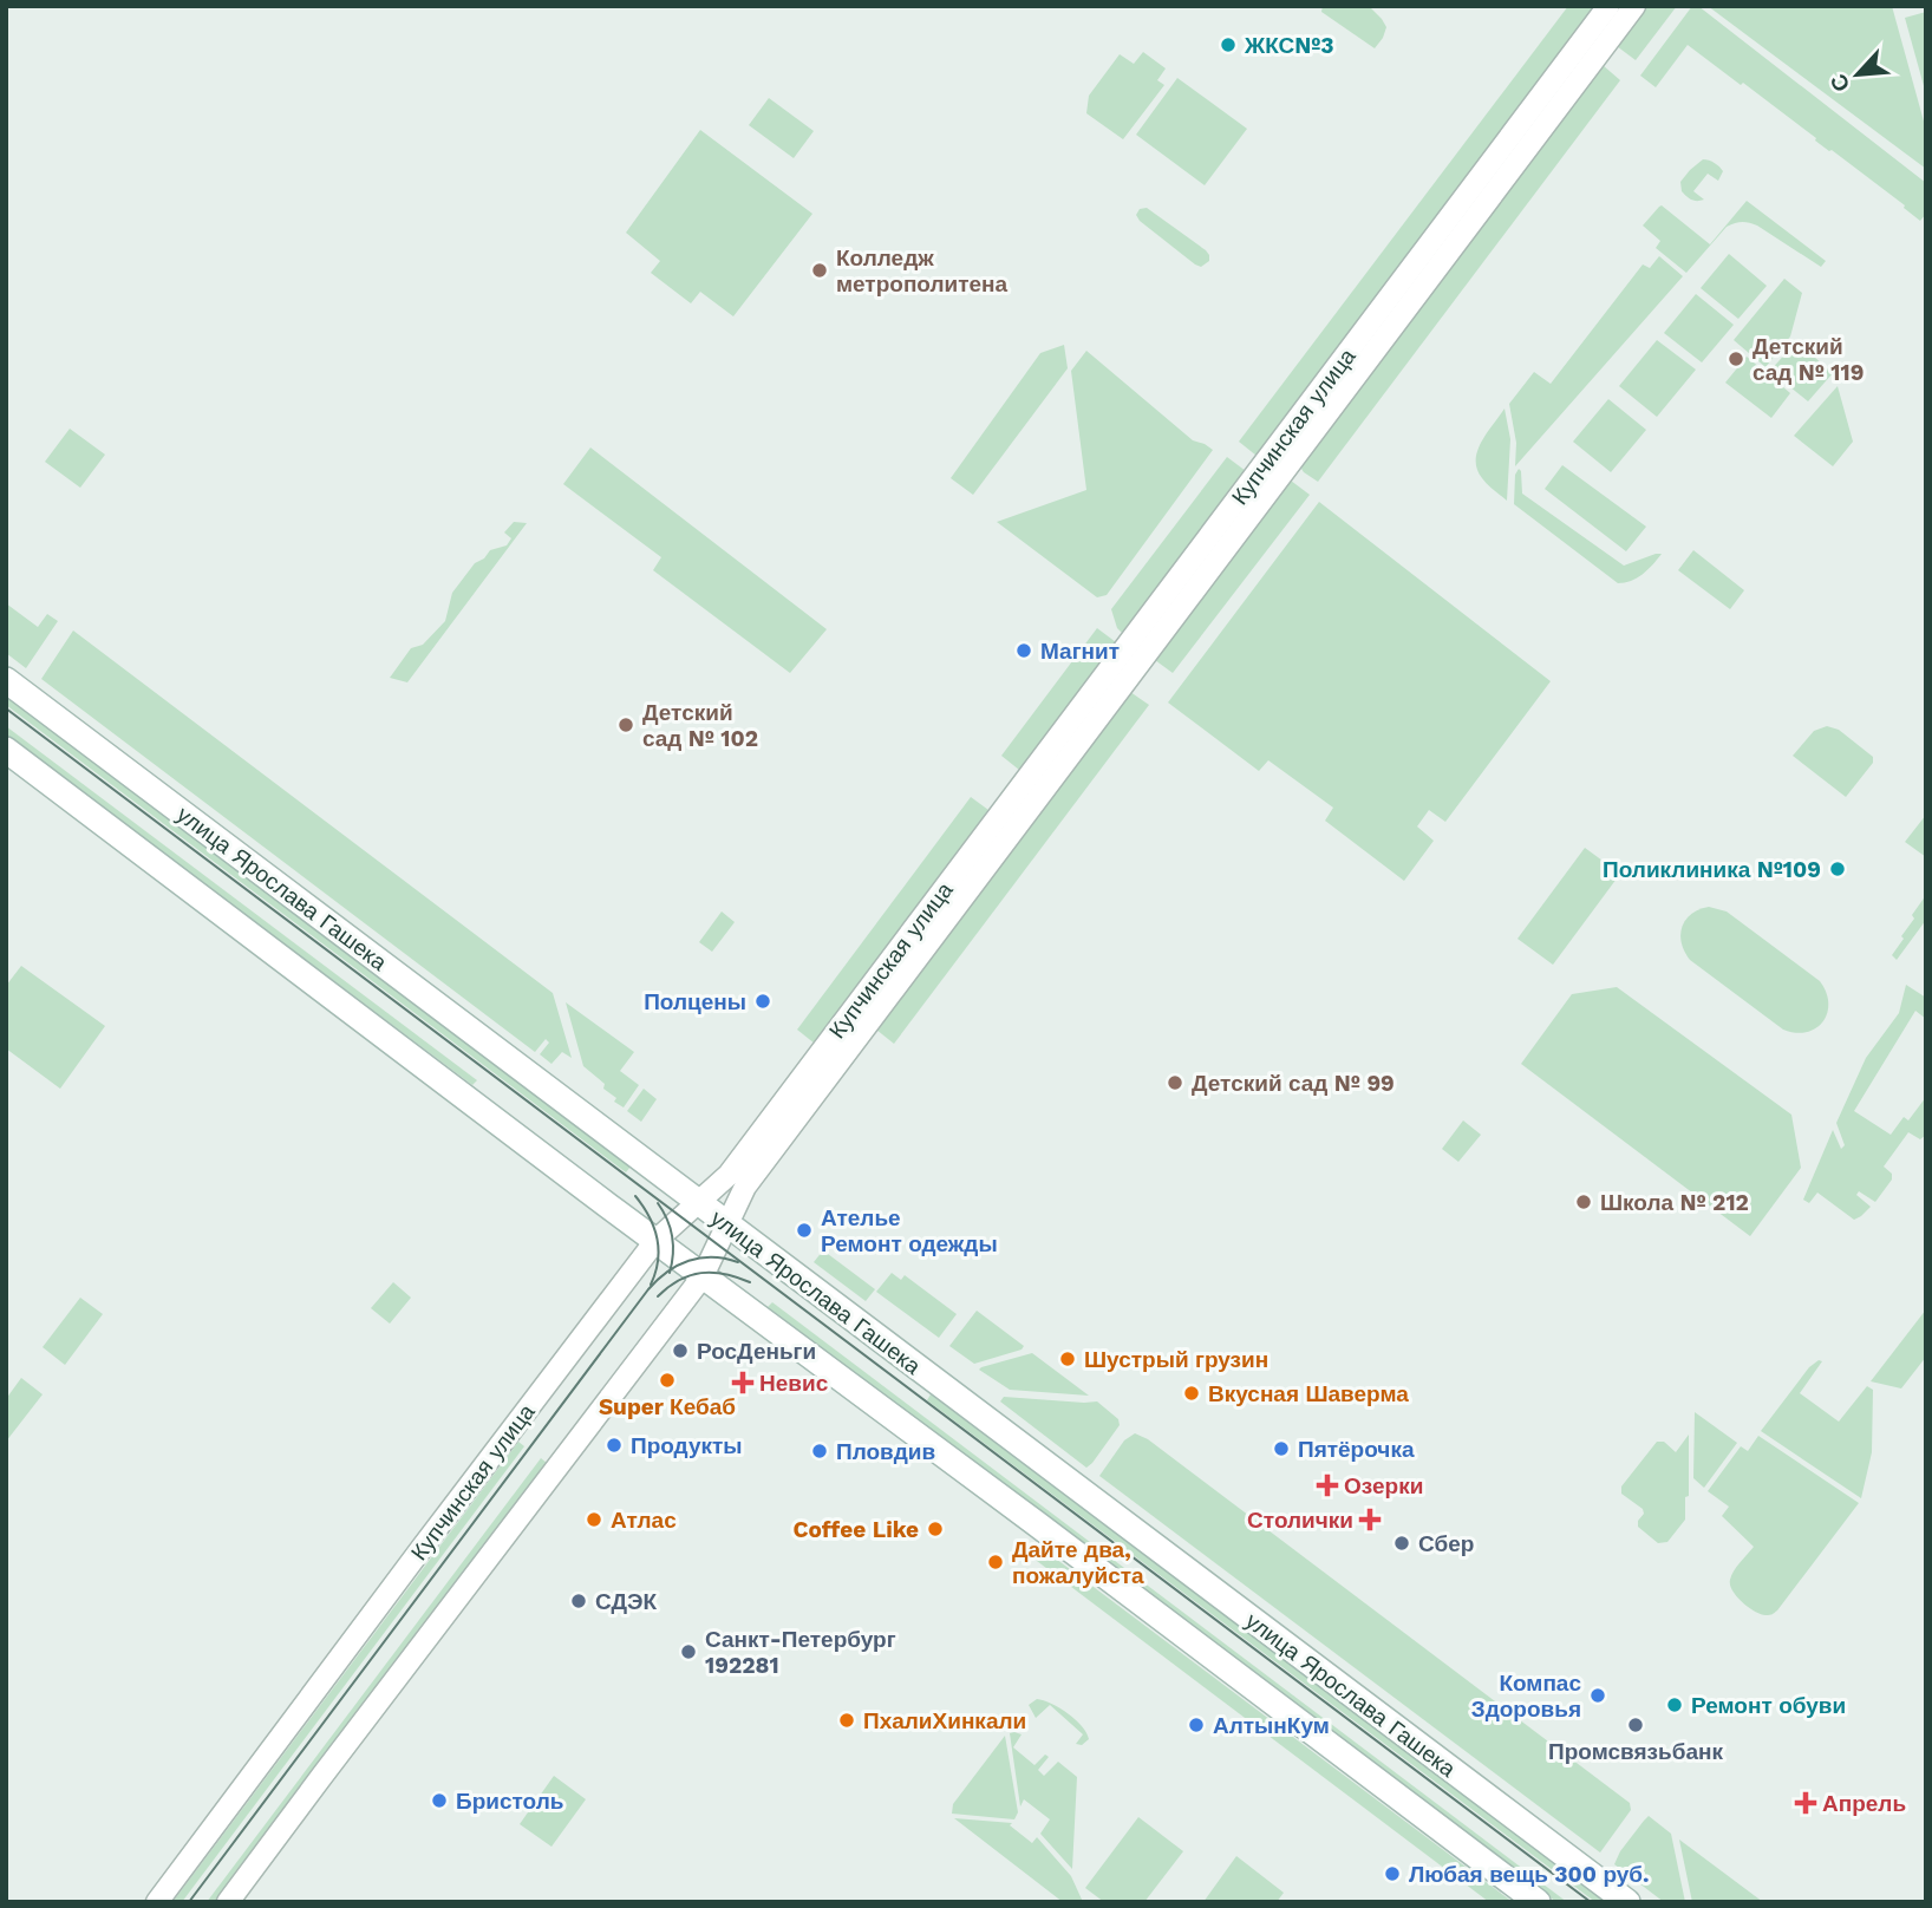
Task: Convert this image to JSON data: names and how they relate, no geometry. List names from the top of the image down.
{
  "streets": {
    "street": ["Купчинская улица", "улица Ярослава Гашека"]
  },
  "crossings": [
    ["Купчинская улица", "улица Ярослава Гашека"]
  ],
  "places": {
    "other": [
      "ЖКС№3",
      "Колледж метрополитена",
      "Детский сад № 119",
      "Магнит",
      "Детский сад № 102",
      "Поликлиника №109",
      "Полцены",
      "Детский сад № 99",
      "Школа № 212",
      "Ателье Ремонт одежды",
      "РосДеньги",
      "Шустрый грузин",
      "Super Кебаб",
      "Вкусная Шаверма",
      "Продукты",
      "Пятёрочка",
      "Пловдив",
      "Атлас",
      "Coffee Like",
      "Сбер",
      "Дайте два, пожалуйста",
      "СДЭК",
      "Санкт-Петербург 192281",
      "Компас Здоровья",
      "Ремонт обуви",
      "ПхалиХинкали",
      "АлтынКум",
      "Промсвязьбанк",
      "Бристоль",
      "Любая вещь 300 руб."
    ],
    "health": [
      "Невис",
      "Озерки",
      "Столички",
      "Апрель"
    ]
  },
  "north": "bottom left"
}
